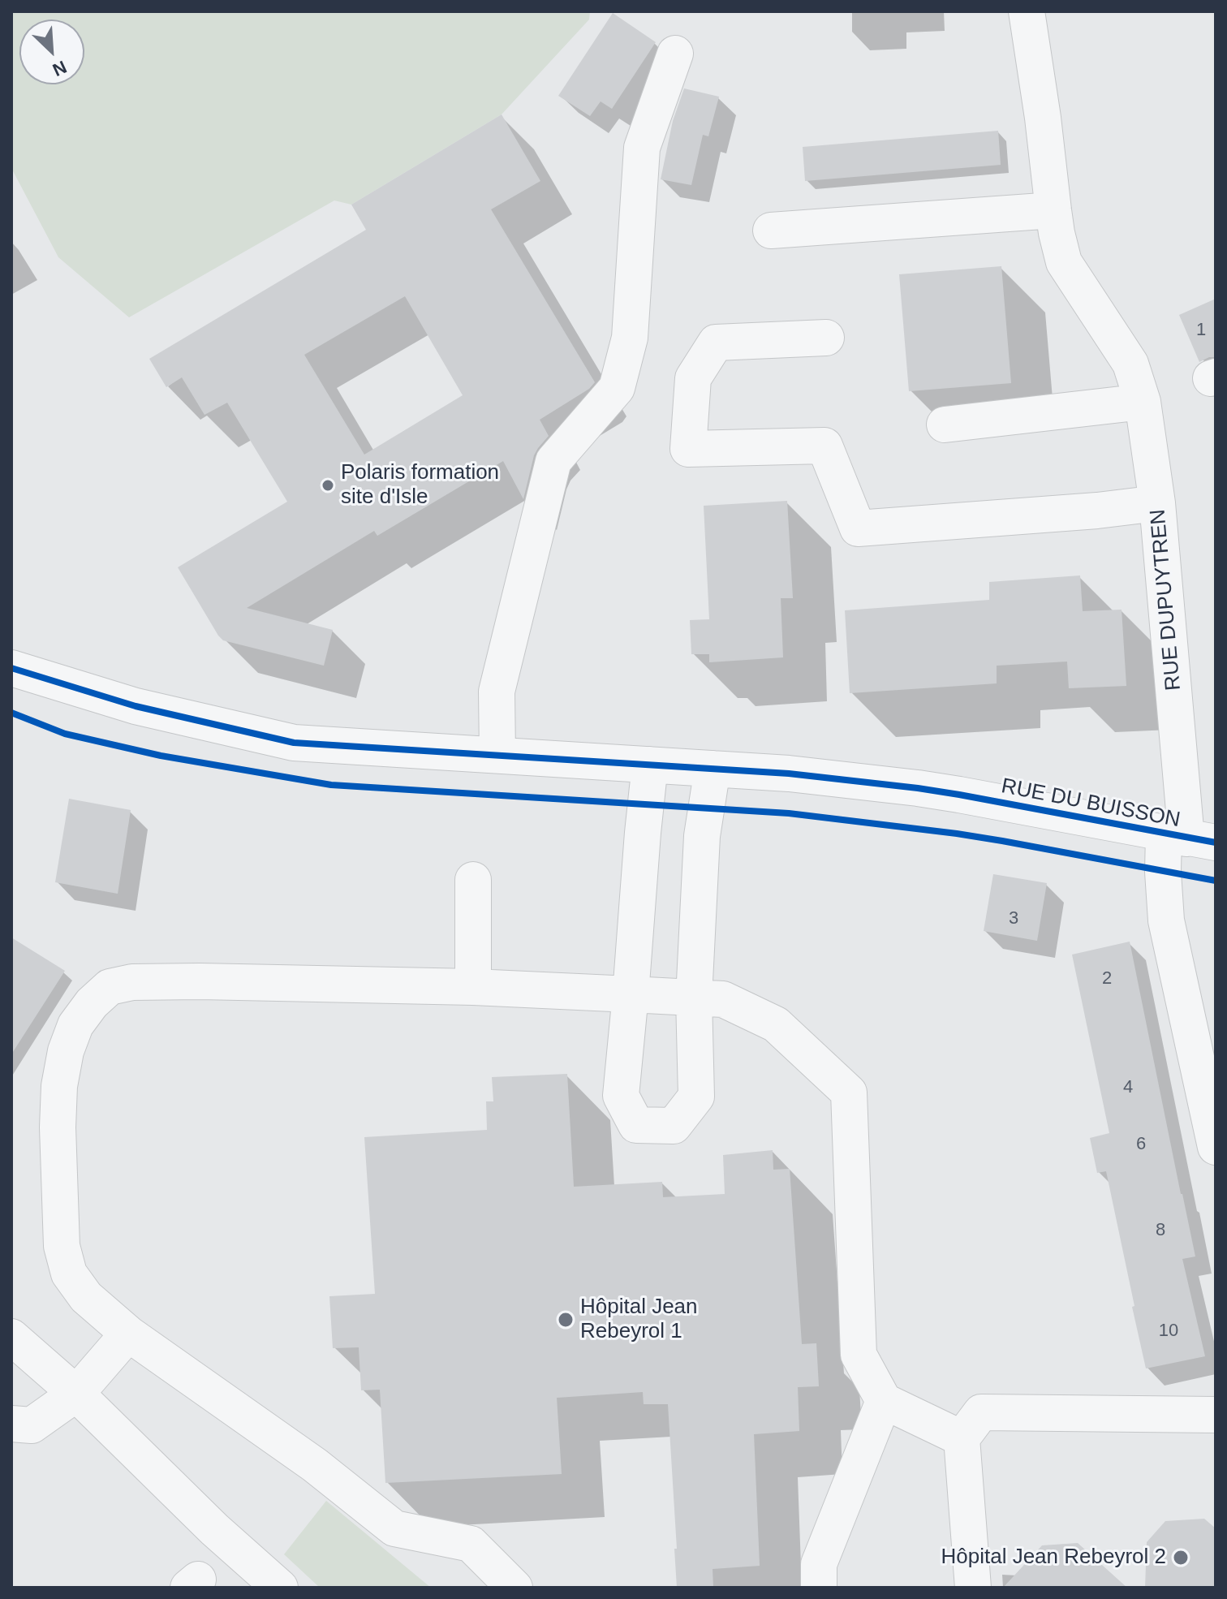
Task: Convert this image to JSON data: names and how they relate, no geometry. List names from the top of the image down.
{
  "streets": {
    "street": ["RUE DUPUYTREN", "RUE DU BUISSON"]
  },
  "crossings": [
    ["RUE DUPUYTREN", "RUE DU BUISSON"]
  ],
  "places": ["Polaris formation site d'Isle", "Hôpital Jean Rebeyrol 1", "Hôpital Jean Rebeyrol 2"],
  "house_numbers": [
    "1",
    "3",
    "2",
    "4",
    "6",
    "8",
    "10"
  ],
  "north": "bottom right"
}
